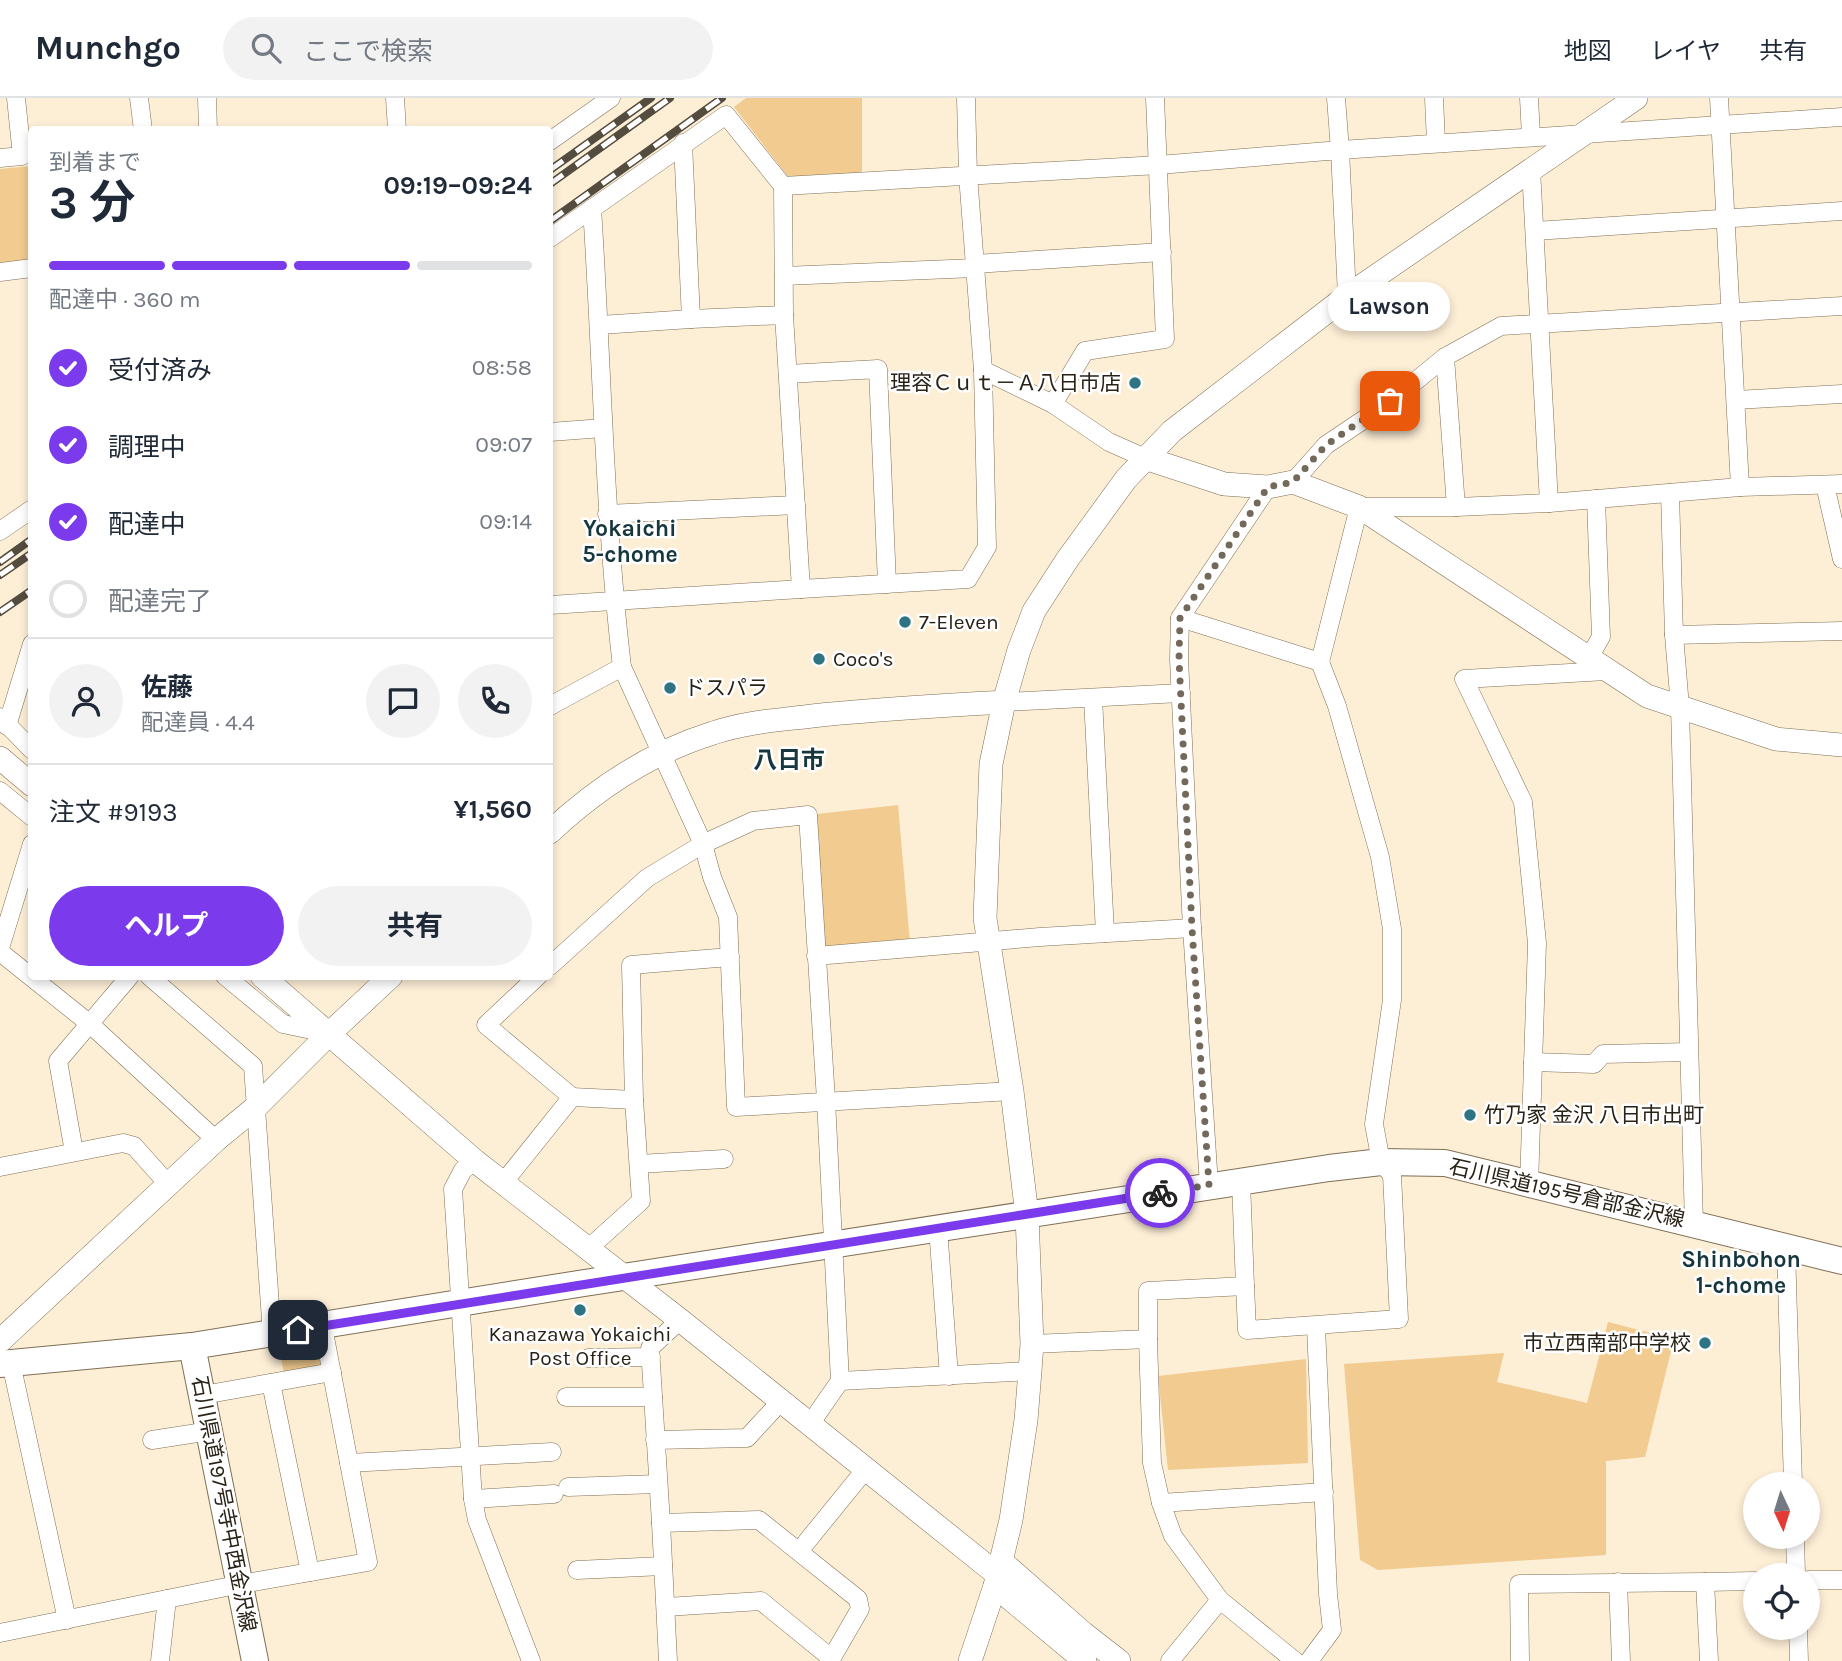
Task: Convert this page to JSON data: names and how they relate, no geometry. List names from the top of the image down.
{
  "streets": {
    "main road": ["石川県道195号倉部金沢線", "石川県道197号寺中西金沢線"]
  },
  "crossings": [
    ["石川県道195号倉部金沢線", "石川県道197号寺中西金沢線"]
  ],
  "districts": ["Yokaichi 5-chome", "八日市", "Shinbohon 1-chome"],
  "places": [
    "理容Ｃｕｔ－Ａ八日市店",
    "Lawson",
    "7-Eleven",
    "Coco's",
    "ドスパラ",
    "竹乃家 金沢 八日市出町",
    "Kanazawa Yokaichi Post Office",
    "市立西南部中学校"
  ],
  "north": "bottom",
  "page": {
    "header": "Munchgo",
    "search": "ここで検索",
    "nav": ["地図", "レイヤ", "共有"],
    "heading": ["3 分", "到着まで", "09:19–09:24"],
    "panel": [
      "佐藤",
      "配達員 · 4.4",
      "注文 #9193",
      "¥1,560"
    ],
    "bar": "配達中 · 360 m",
    "bubble": "Lawson",
    "list": [
      ["受付済み", "08:58"],
      ["調理中", "09:07"],
      ["配達中", "09:14"],
      "配達完了"
    ],
    "buttons": ["ヘルプ", "共有"]
  }
}
